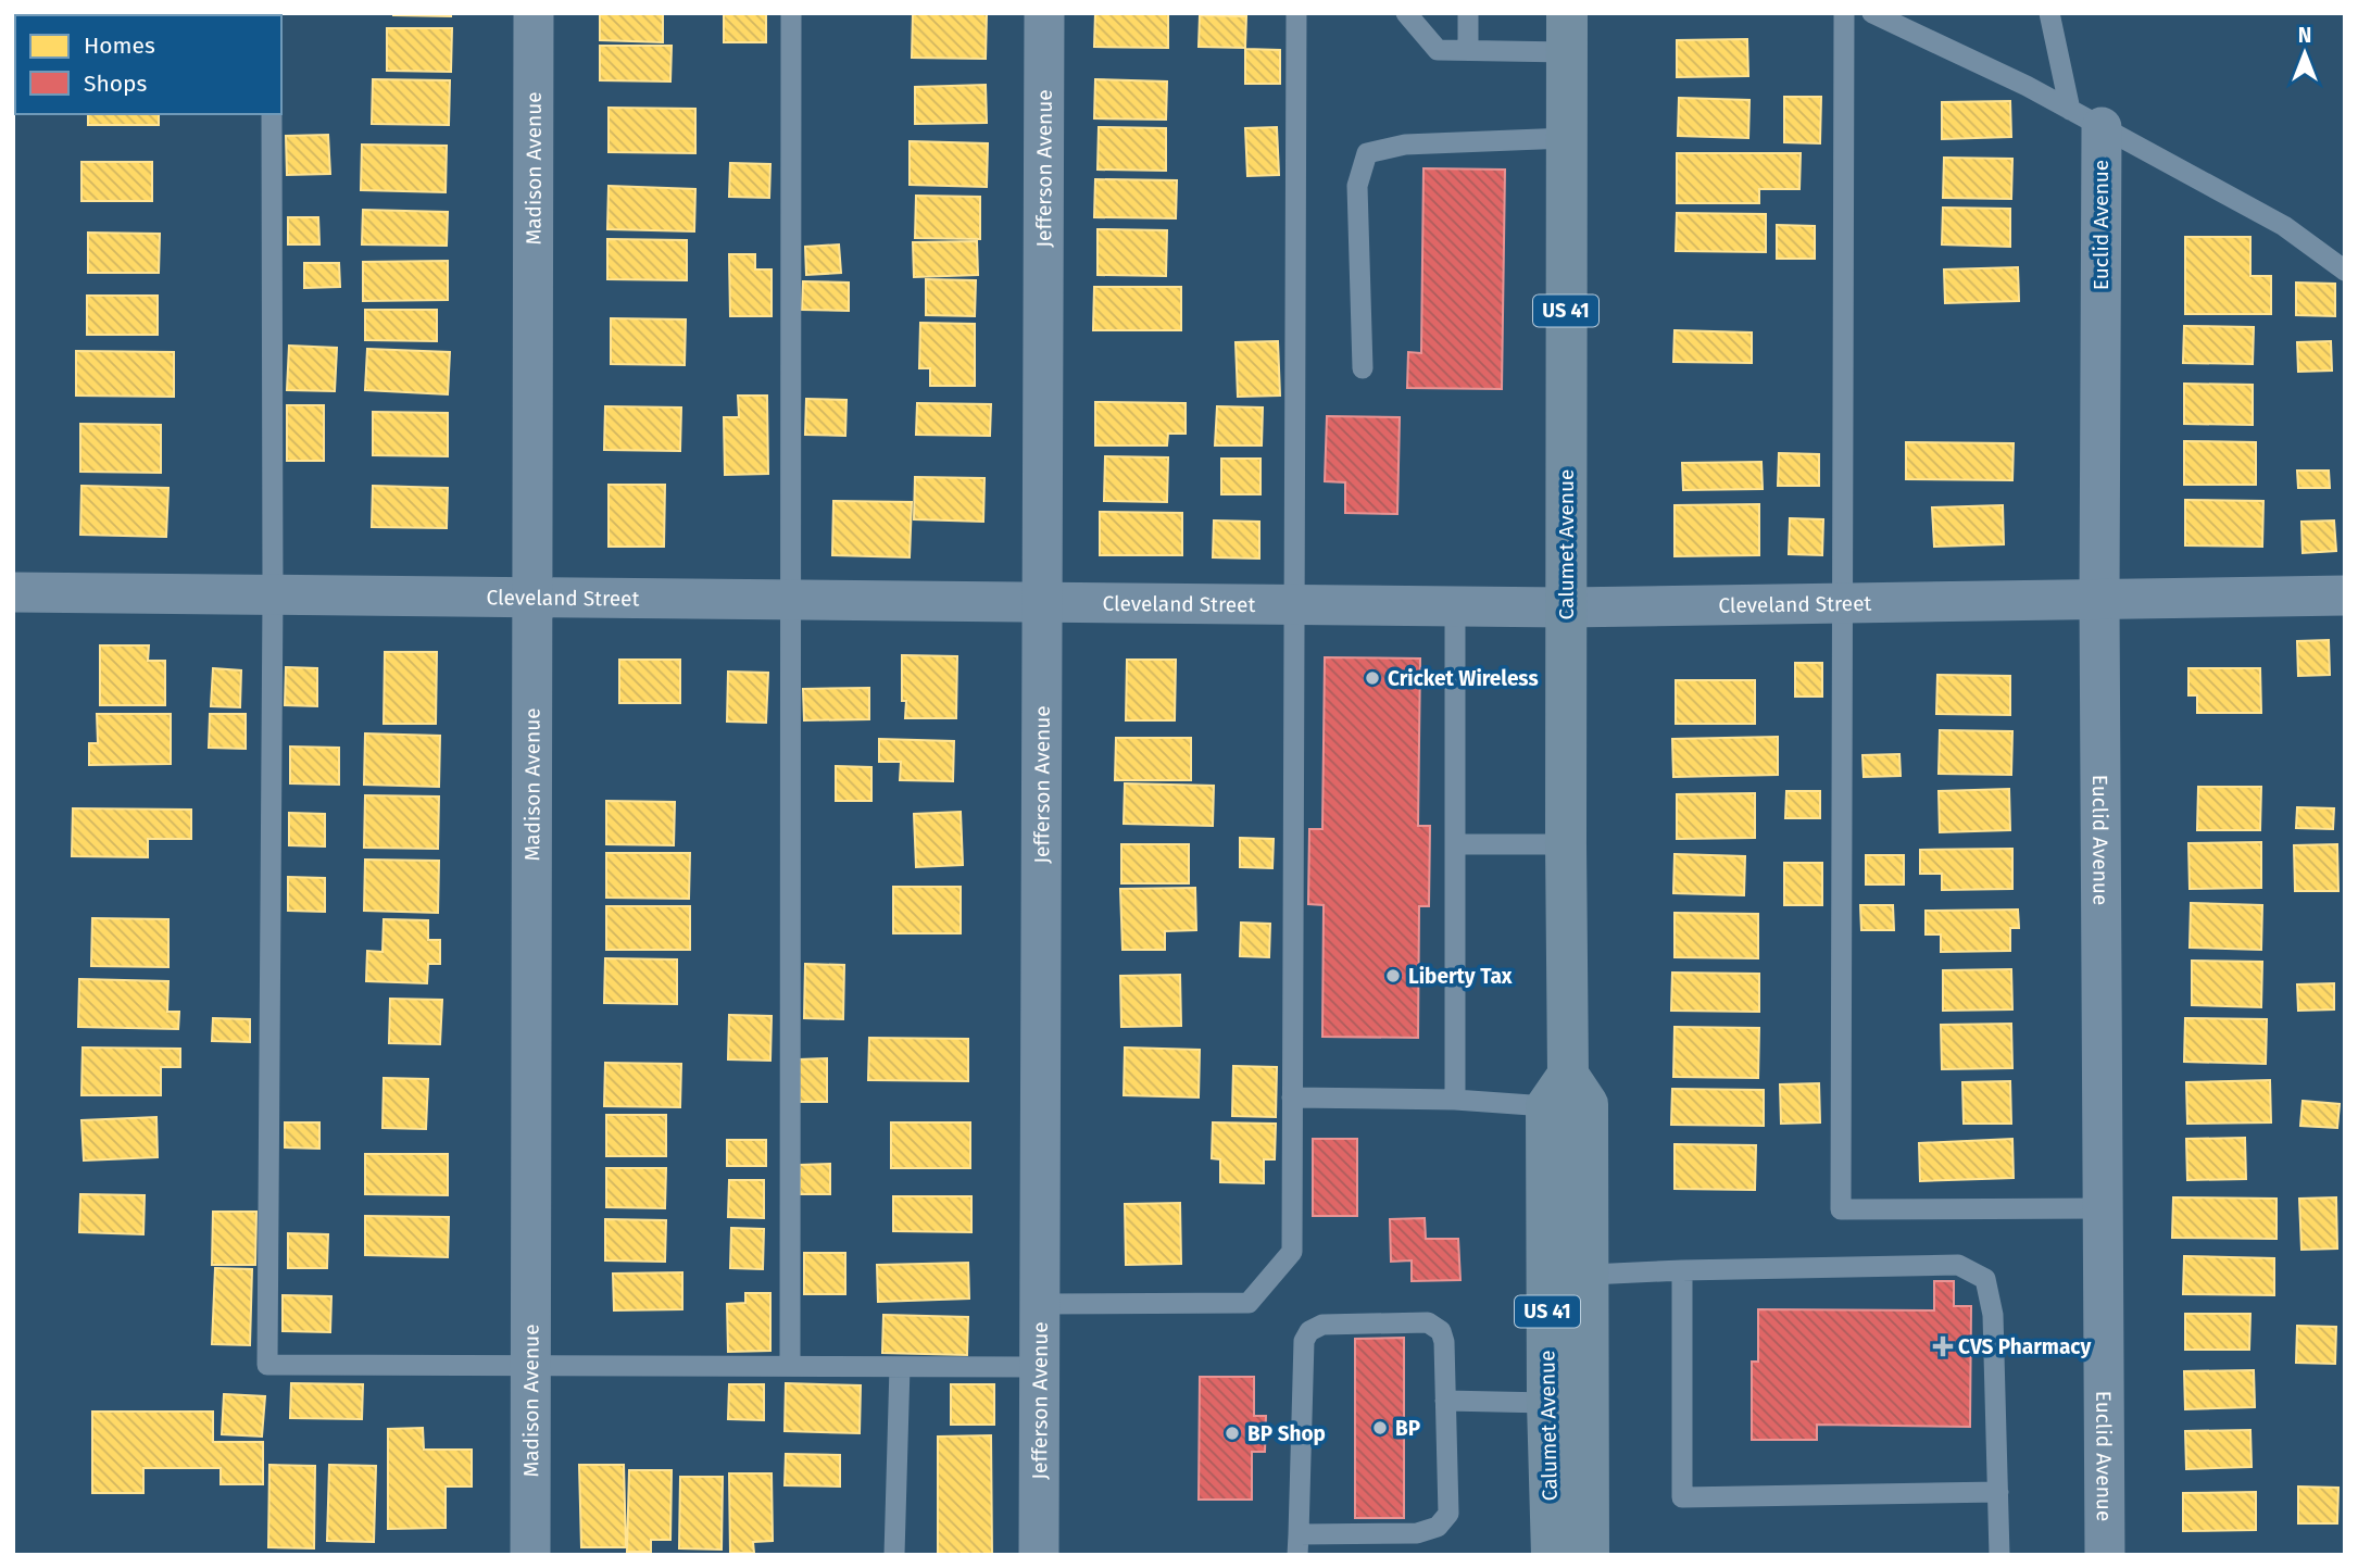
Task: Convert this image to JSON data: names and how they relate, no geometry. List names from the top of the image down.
{
  "streets": {
    "main road": ["US 41", "Calumet Avenue"],
    "street": [
      "Madison Avenue",
      "Jefferson Avenue",
      "Euclid Avenue",
      "Cleveland Street"
    ]
  },
  "crossings": [
    ["Madison Avenue", "Cleveland Street"],
    ["Jefferson Avenue", "Cleveland Street"],
    ["Euclid Avenue", "Cleveland Street"],
    ["Calumet Avenue", "Cleveland Street"]
  ],
  "places": {
    "other": [
      "Cricket Wireless",
      "Liberty Tax",
      "BP",
      "BP Shop"
    ],
    "health": ["CVS Pharmacy"]
  },
  "legend": ["Homes", "Shops"],
  "north": "top"
}
